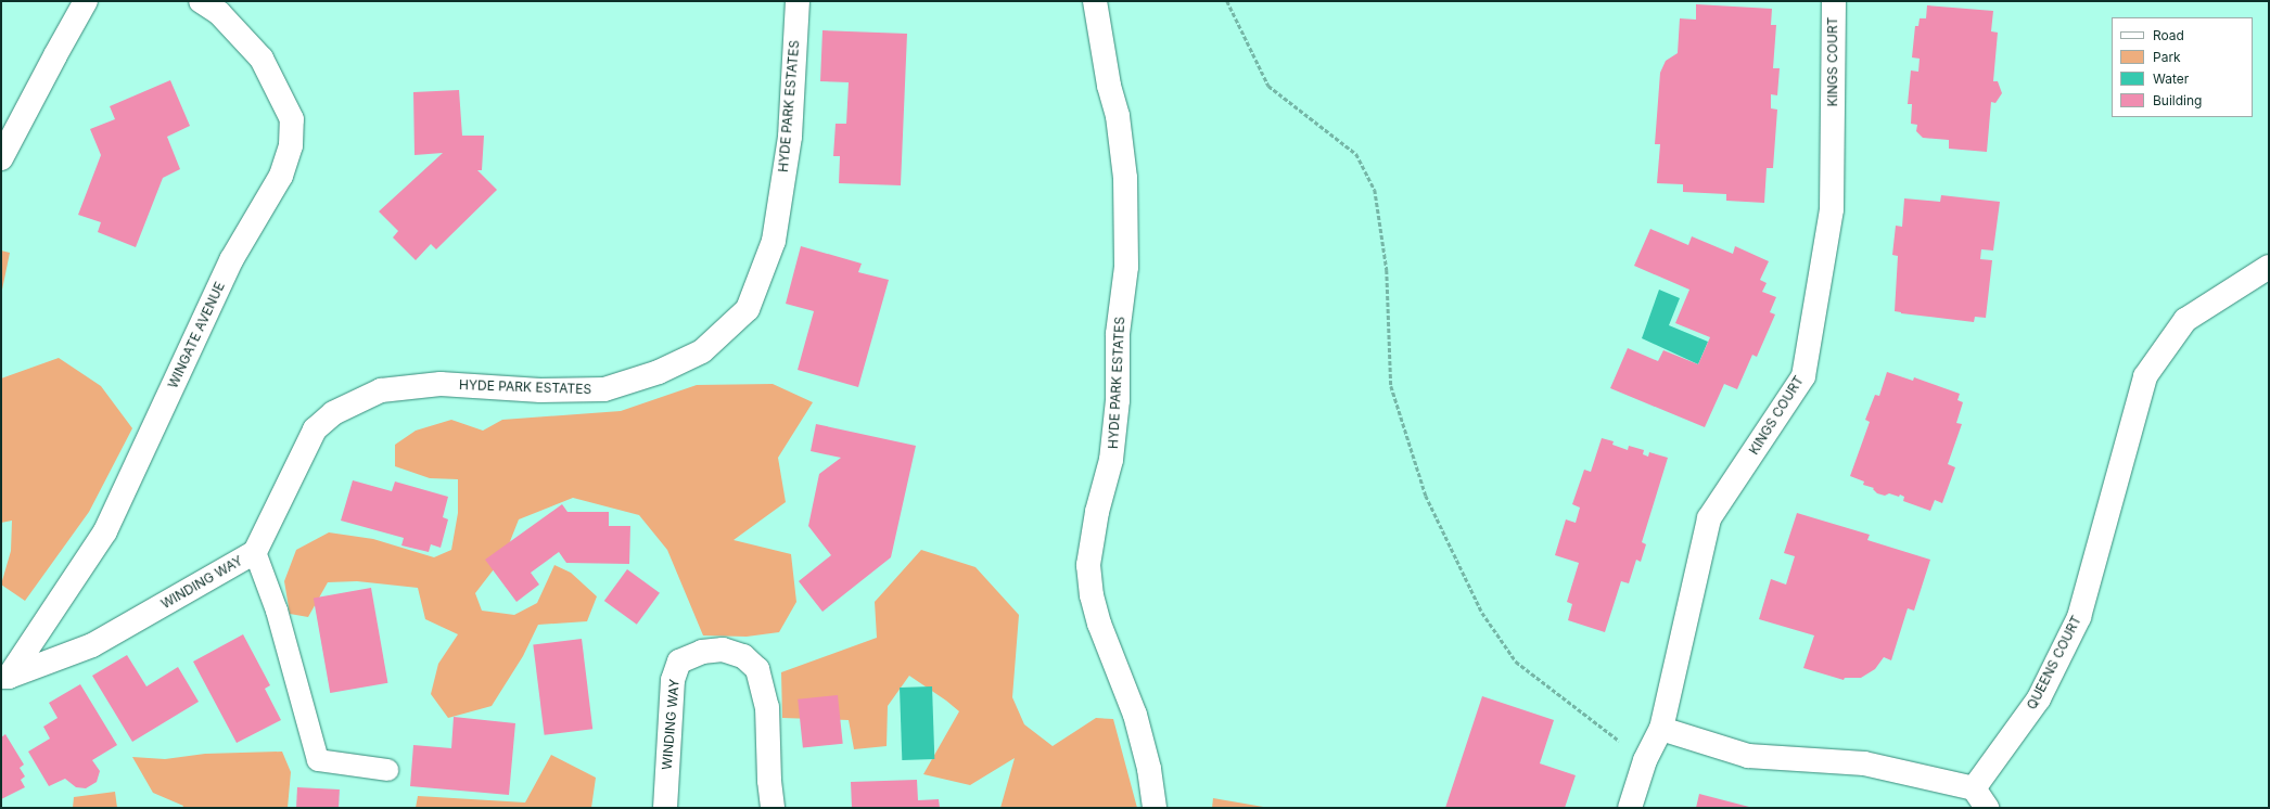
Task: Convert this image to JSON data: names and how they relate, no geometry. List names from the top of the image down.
{
  "streets": {
    "street": [
      "KINGS COURT",
      "HYDE PARK ESTATES",
      "WINGATE AVENUE",
      "WINDING WAY",
      "QUEENS COURT"
    ]
  },
  "crossings": [
    ["HYDE PARK ESTATES", "WINDING WAY"],
    ["WINGATE AVENUE", "WINDING WAY"]
  ],
  "legend": [
    "Road",
    "Park",
    "Water",
    "Building"
  ]
}
